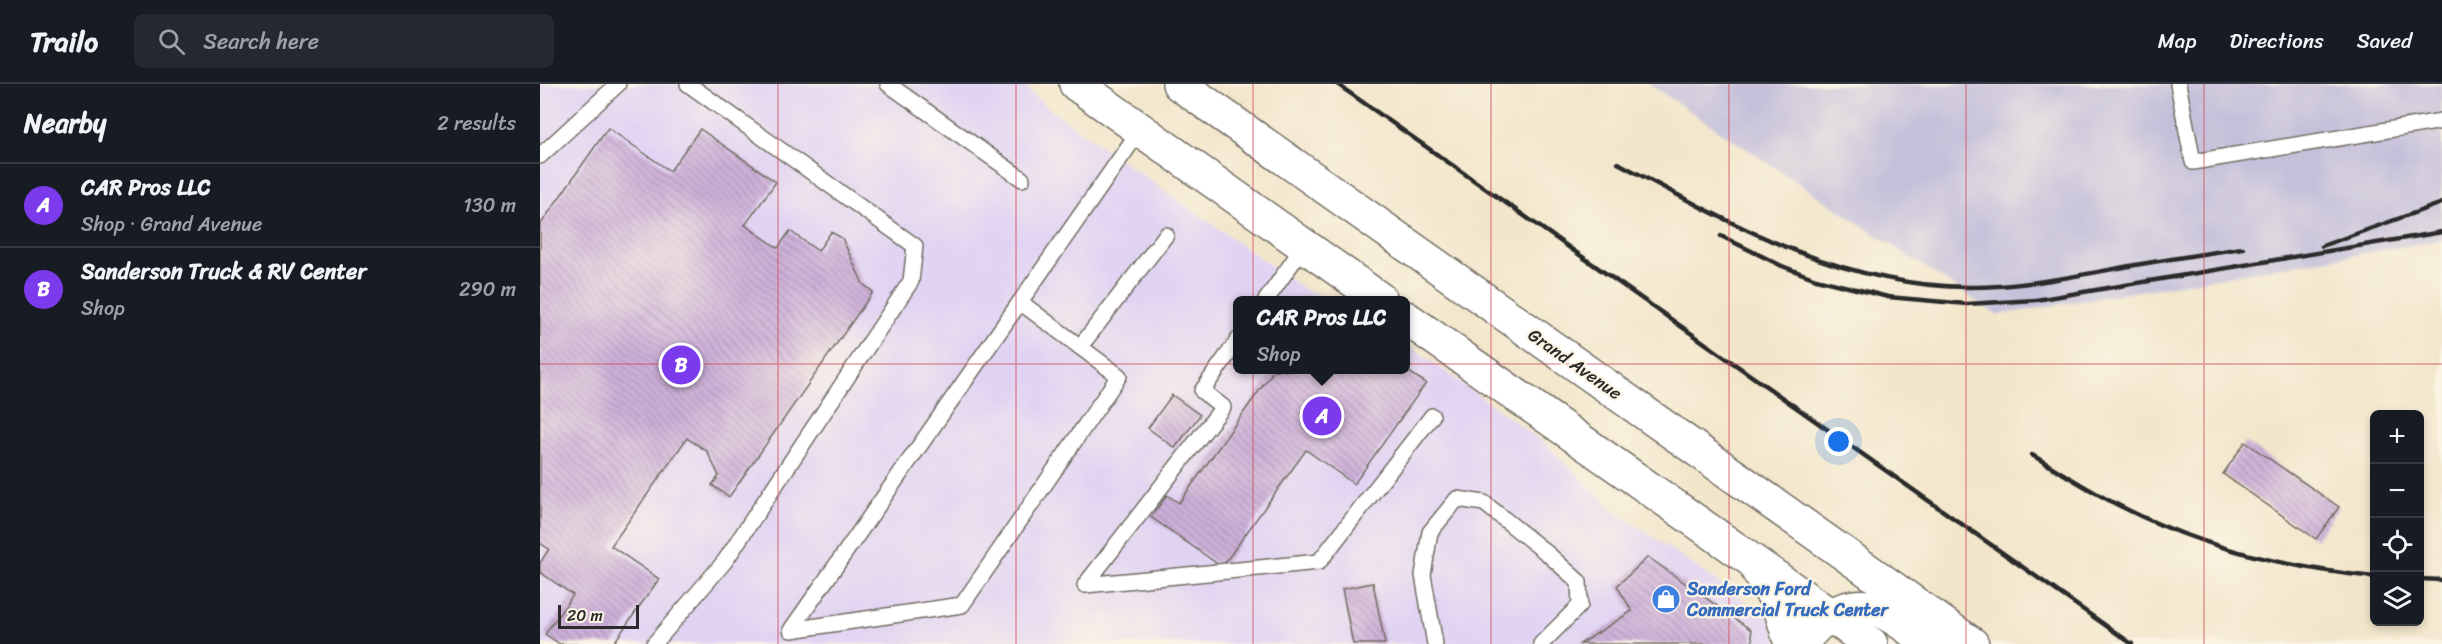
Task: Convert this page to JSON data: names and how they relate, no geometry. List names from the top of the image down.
{
  "streets": {
    "highway": ["Grand Avenue"]
  },
  "places": {
    "shop": ["Sanderson Ford Commercial Truck Center"]
  },
  "scale_bar": "20 m",
  "page": {
    "header": "Trailo",
    "search": "Search here",
    "nav": ["Map", "Directions", "Saved"],
    "heading": ["Nearby", "2 results"],
    "list": [
      {
        "mark": "A",
        "name": "CAR Pros LLC",
        "note": "Shop · Grand Avenue",
        "value": "130 m"
      },
      {
        "mark": "B",
        "name": "Sanderson Truck & RV Center",
        "note": "Shop",
        "value": "290 m"
      }
    ],
    "popup": ["CAR Pros LLC", "Shop"],
    "pins": ["B", "A"],
    "map_buttons": ["+", "−"],
    "scale": "20 m"
  }
}
